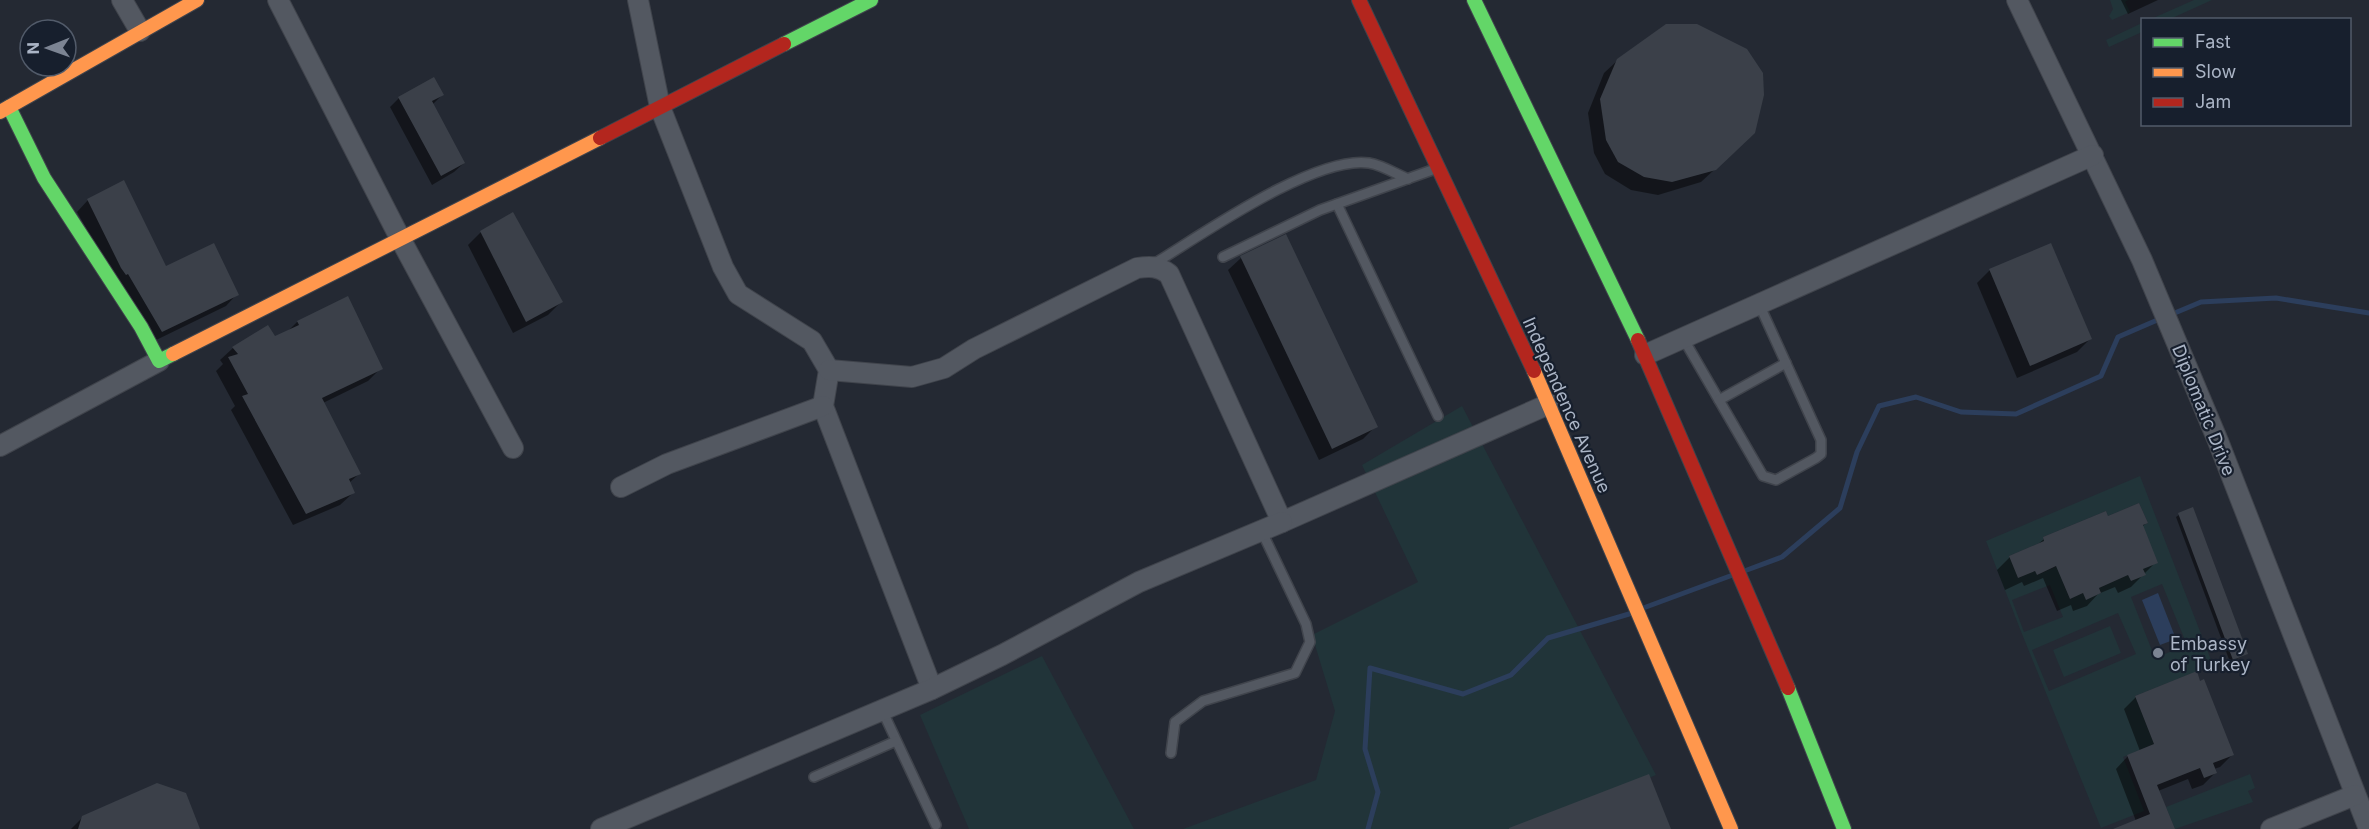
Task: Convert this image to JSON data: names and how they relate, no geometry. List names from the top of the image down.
{
  "streets": {
    "main road": ["Independence Avenue"],
    "street": ["Diplomatic Drive"]
  },
  "places": ["Embassy of Turkey"],
  "legend": ["Fast", "Slow", "Jam"],
  "north": "left"
}
